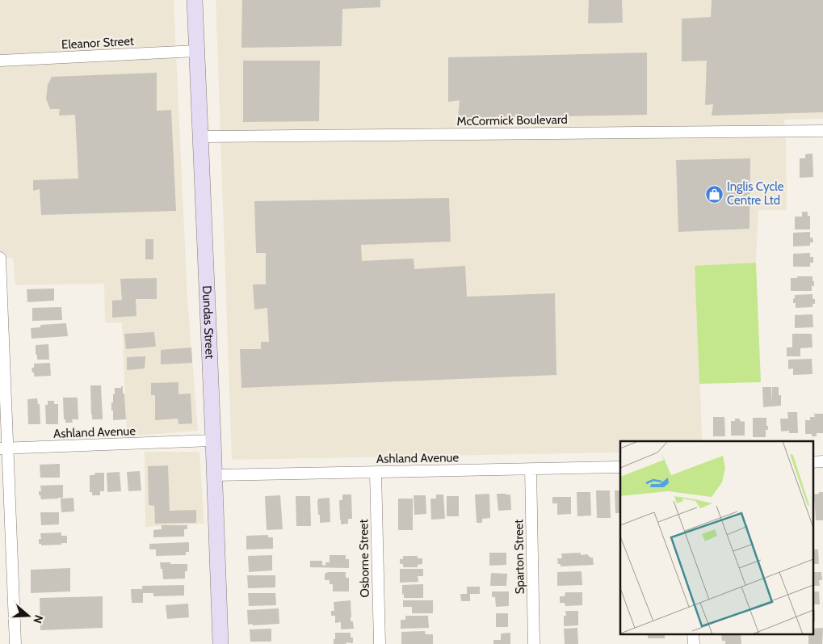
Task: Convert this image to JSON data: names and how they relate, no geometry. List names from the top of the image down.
{
  "streets": {
    "main road": ["Dundas Street"],
    "street": [
      "Eleanor Street",
      "McCormick Boulevard",
      "Ashland Avenue",
      "Sparton Street",
      "Osborne Street"
    ]
  },
  "crossings": [
    ["Eleanor Street", "Dundas Street"],
    ["McCormick Boulevard", "Dundas Street"],
    ["Dundas Street", "Ashland Avenue"],
    ["Ashland Avenue", "Sparton Street"],
    ["Ashland Avenue", "Osborne Street"]
  ],
  "places": {
    "shop": ["Inglis Cycle Centre Ltd"]
  },
  "north": "right"
}
